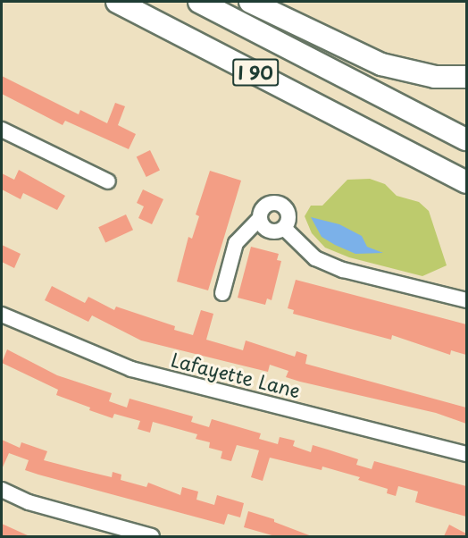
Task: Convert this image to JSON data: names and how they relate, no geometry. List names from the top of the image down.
{
  "streets": {
    "highway": ["I 90"],
    "street": ["Lafayette Lane"]
  }
}
